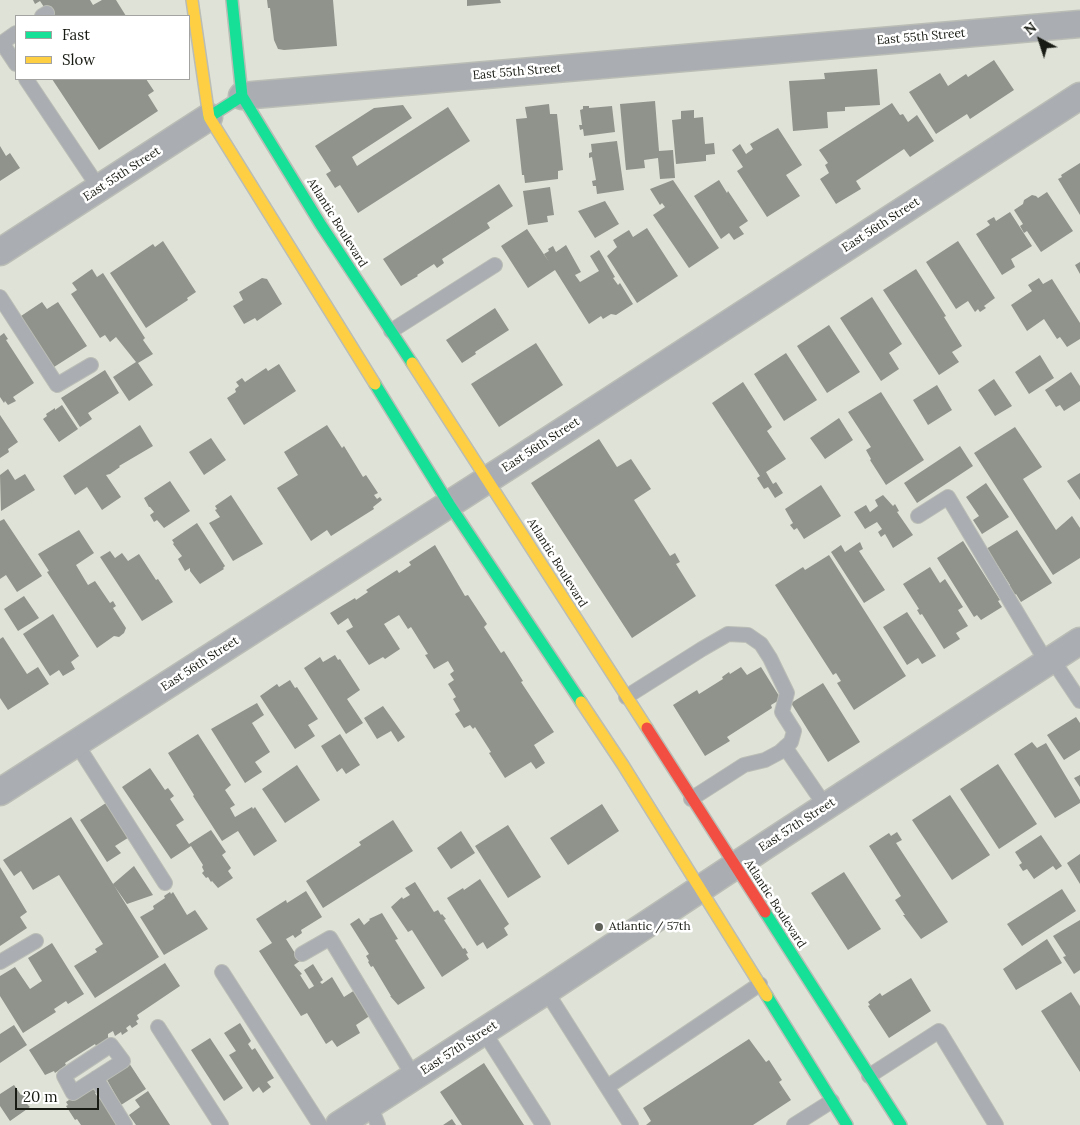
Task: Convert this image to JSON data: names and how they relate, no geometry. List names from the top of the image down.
{
  "streets": {
    "main road": ["East 55th Street", "Atlantic Boulevard"],
    "street": ["East 56th Street", "East 57th Street"]
  },
  "crossings": [
    ["East 55th Street", "Atlantic Boulevard"],
    ["Atlantic Boulevard", "East 56th Street"],
    ["Atlantic Boulevard", "East 57th Street"]
  ],
  "places": ["Atlantic / 57th"],
  "legend": ["Fast", "Slow"],
  "scale_bar": "20 m",
  "north": "top left"
}
